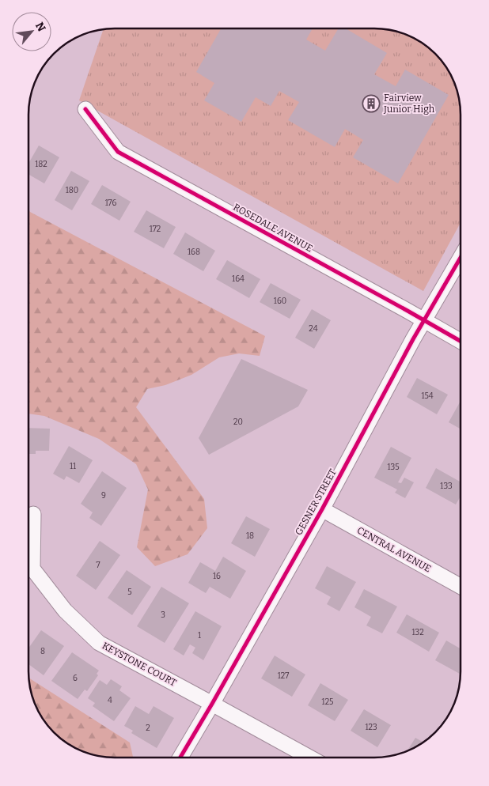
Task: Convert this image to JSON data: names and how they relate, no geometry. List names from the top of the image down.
{
  "streets": {
    "street": [
      "ROSEDALE AVENUE",
      "GESNER STREET",
      "CENTRAL AVENUE",
      "KEYSTONE COURT"
    ]
  },
  "crossings": [
    ["ROSEDALE AVENUE", "GESNER STREET"],
    ["GESNER STREET", "CENTRAL AVENUE"],
    ["GESNER STREET", "KEYSTONE COURT"]
  ],
  "places": {
    "building": ["Fairview Junior High"]
  },
  "house_numbers": [
    "182",
    "180",
    "176",
    "172",
    "168",
    "164",
    "160",
    "24",
    "154",
    "20",
    "11",
    "135",
    "133",
    "9",
    "18",
    "7",
    "16",
    "5",
    "3",
    "132",
    "1",
    "8",
    "127",
    "6",
    "4",
    "125",
    "123",
    "2"
  ],
  "north": "top right"
}
